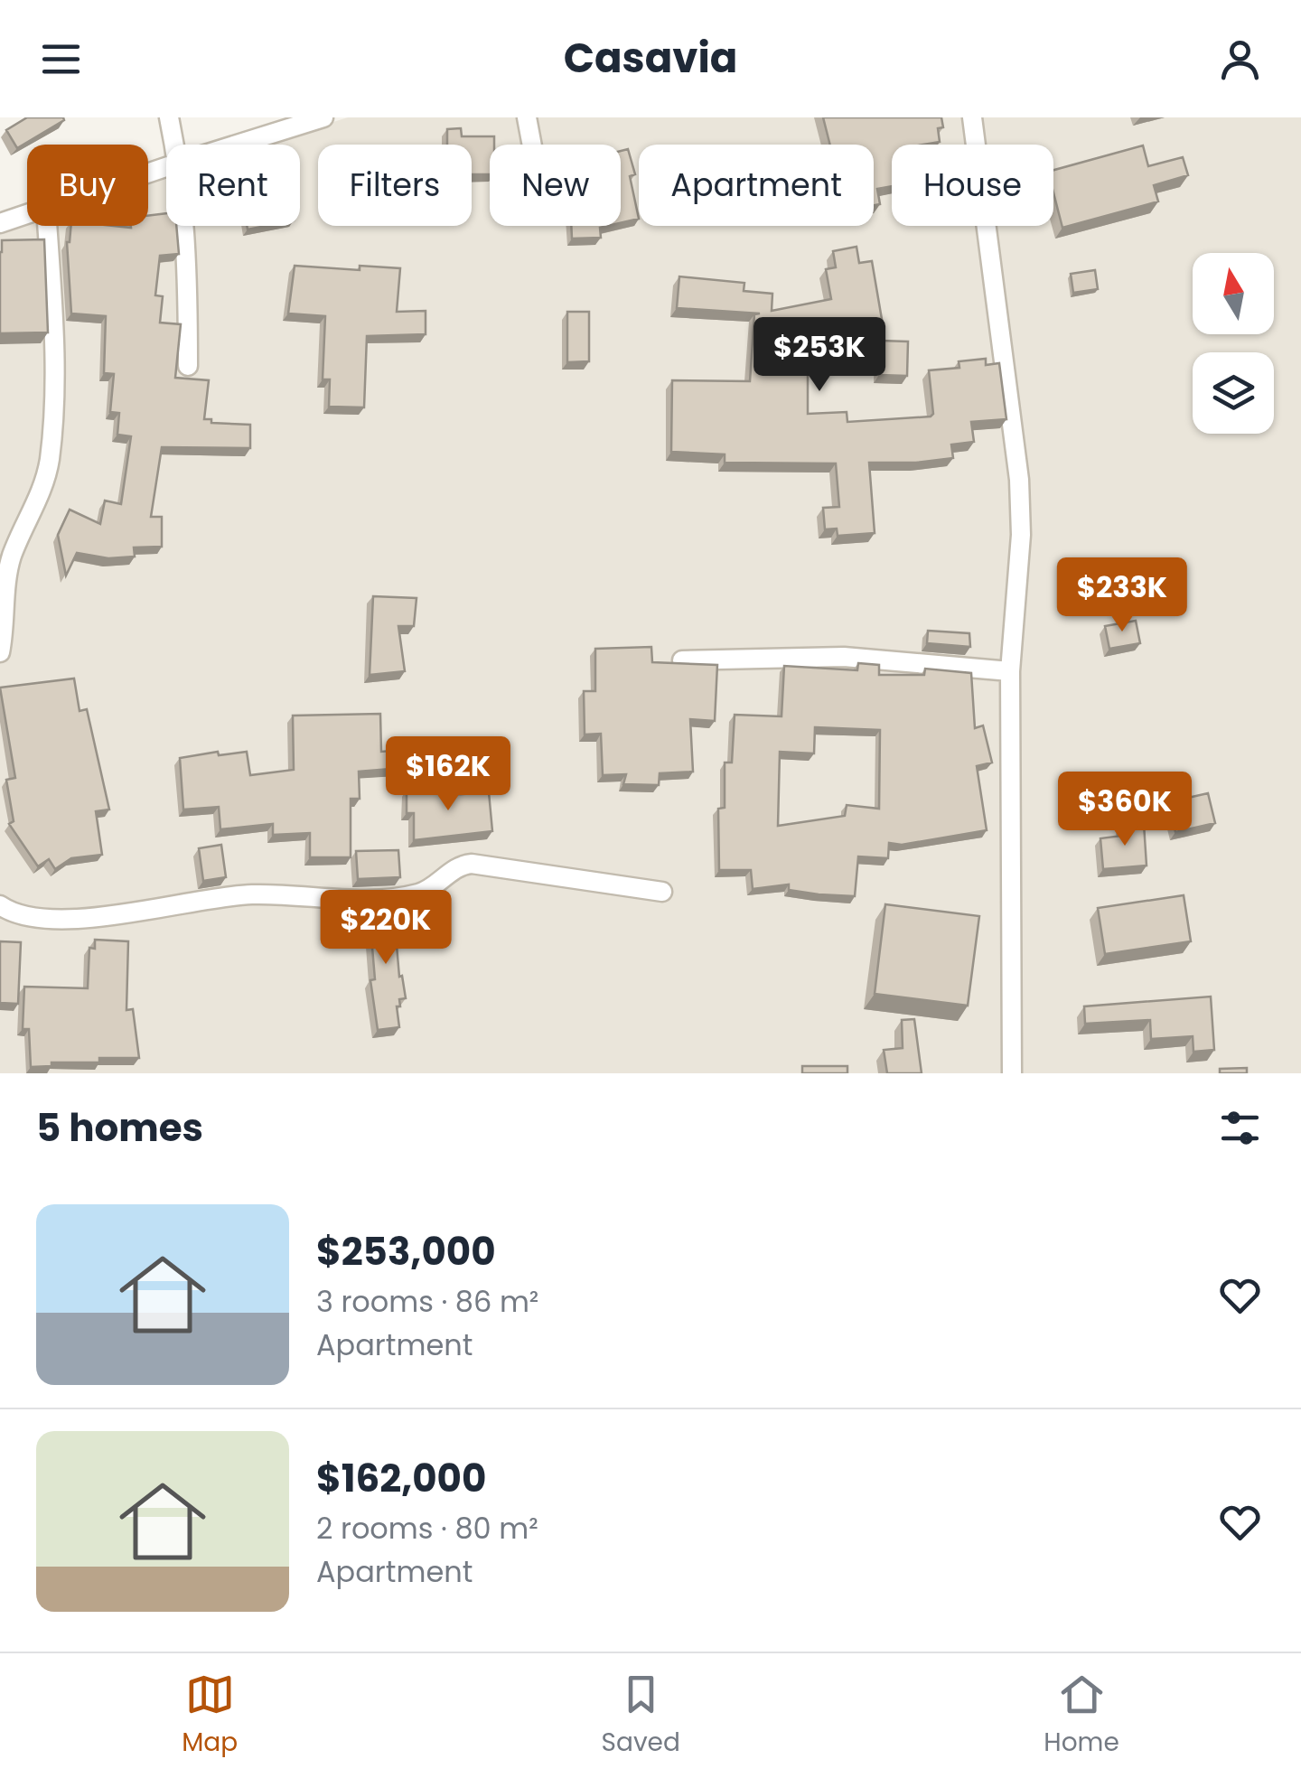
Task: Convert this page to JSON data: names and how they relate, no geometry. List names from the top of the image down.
{
  "north": "top",
  "page": {
    "header": "Casavia",
    "chip": [
      "Buy",
      "Rent",
      "Filters",
      "New",
      "Apartment",
      "House"
    ],
    "price": [
      "$253K",
      "$233K",
      "$162K",
      "$360K",
      "$220K"
    ],
    "heading": "5 homes",
    "list": [
      {
        "name": "$253,000",
        "note": "3 rooms · 86 m² · Apartment"
      },
      {
        "name": "$162,000",
        "note": "2 rooms · 80 m² · Apartment"
      }
    ],
    "tabs": ["Map", "Saved", "Home"]
  }
}
